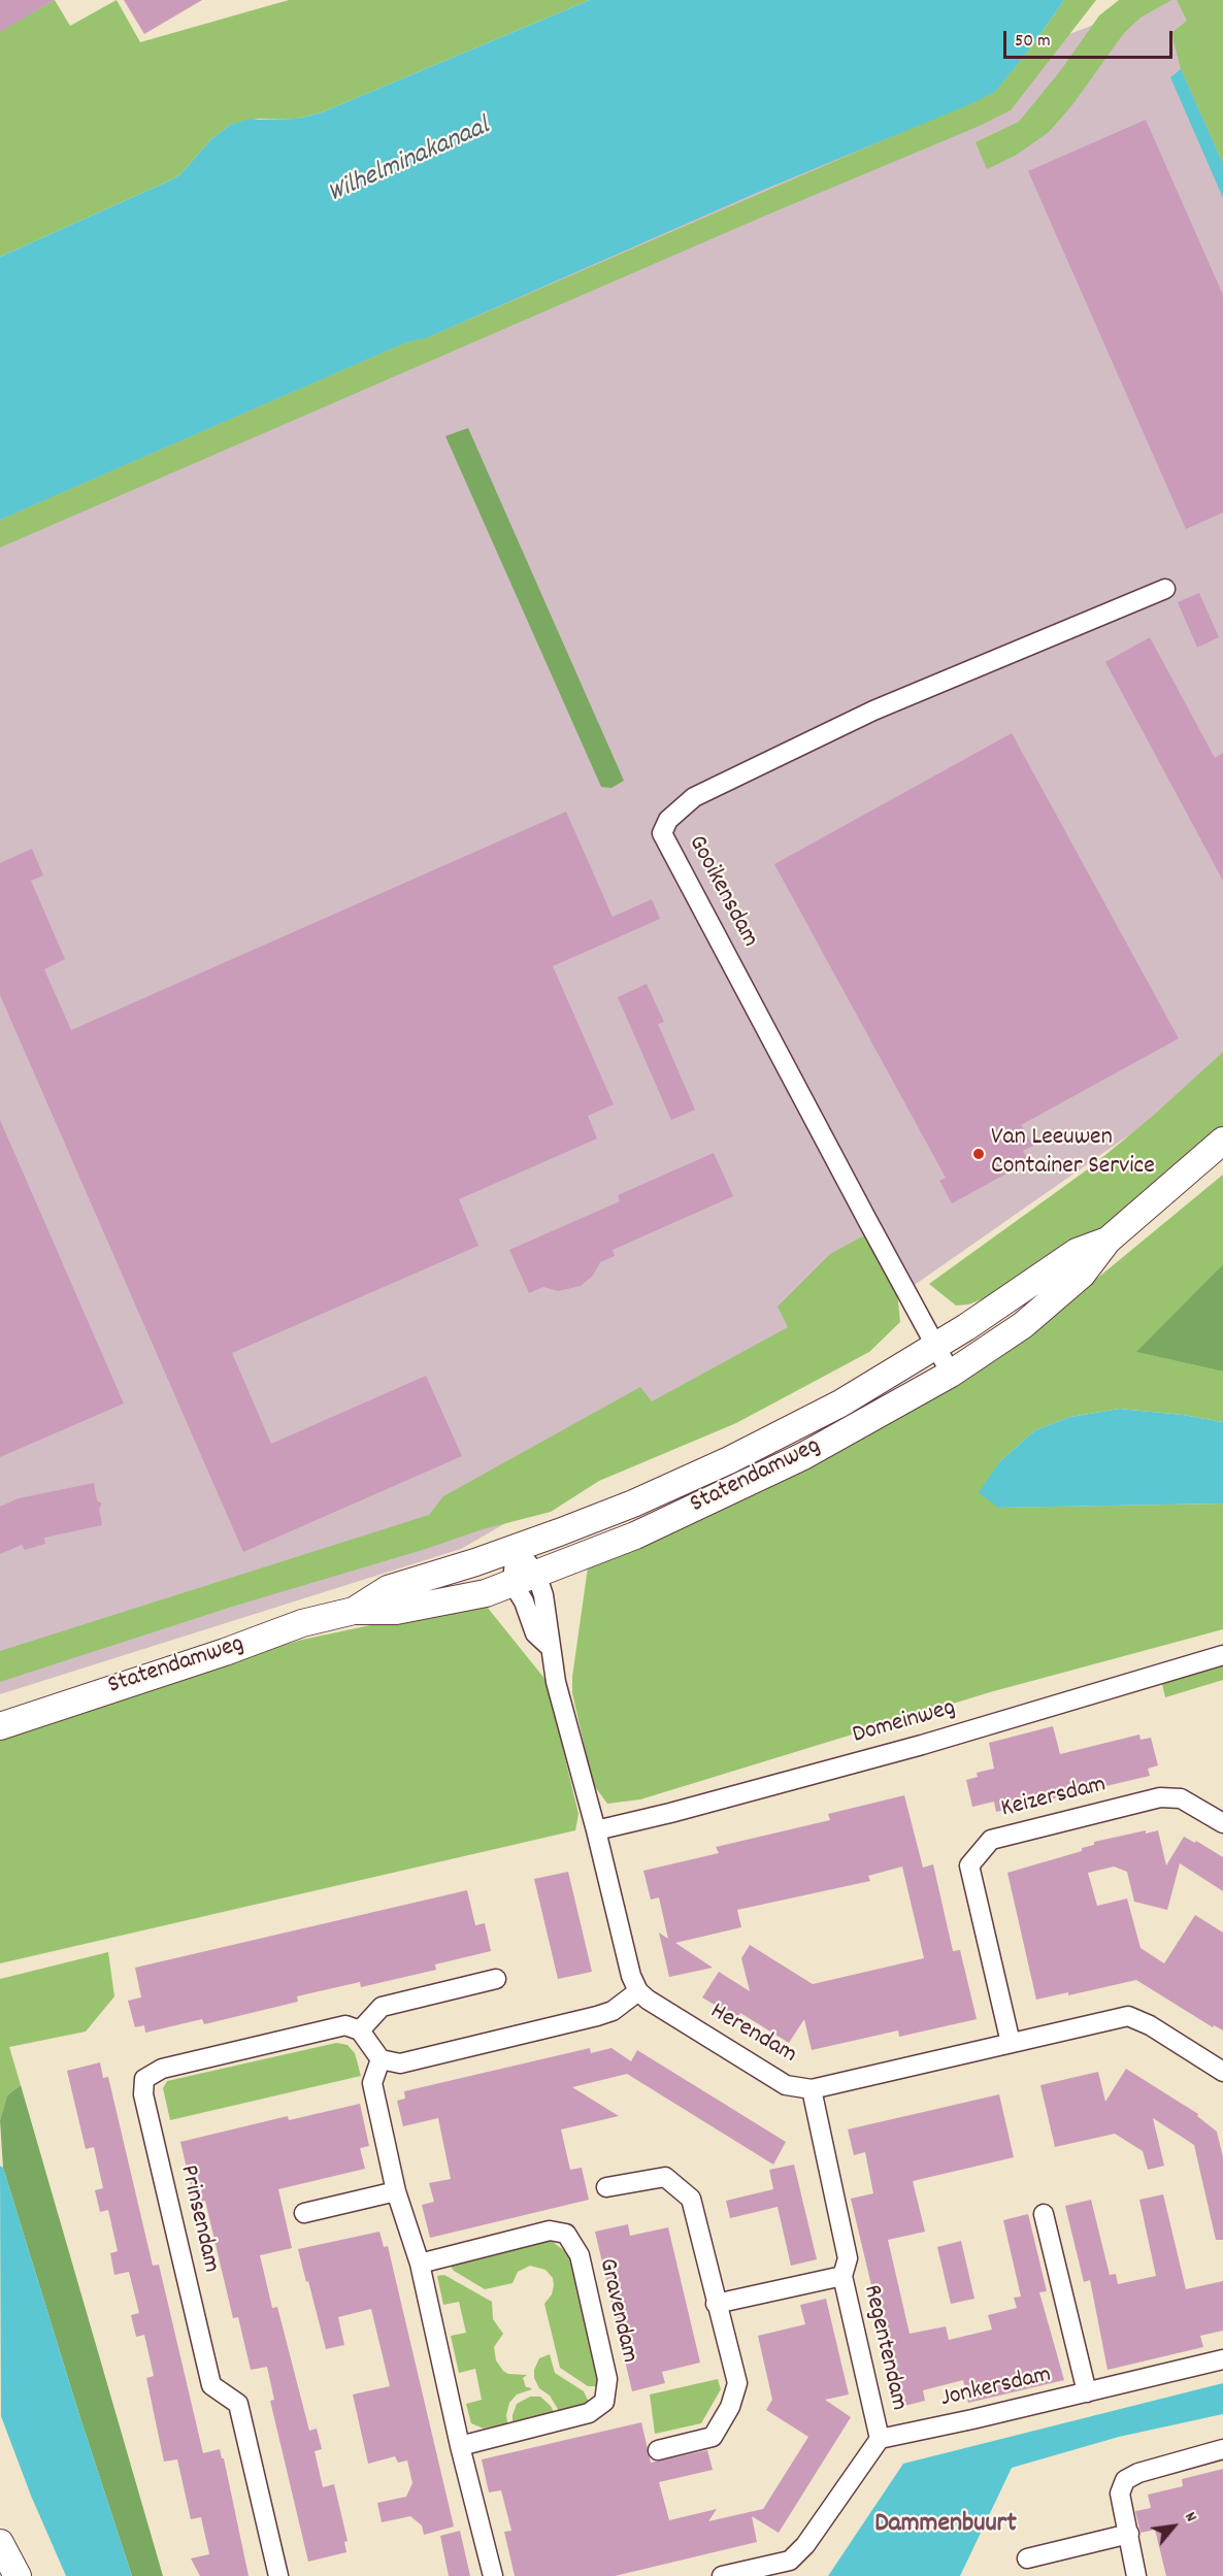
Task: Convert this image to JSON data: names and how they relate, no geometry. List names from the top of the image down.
{
  "streets": {
    "main road": ["Statendamweg"],
    "street": [
      "Gooikensdam",
      "Domeinweg",
      "Keizersdam",
      "Herendam",
      "Prinsendam",
      "Gravendam",
      "Regentendam",
      "Jonkersdam"
    ]
  },
  "crossings": [
    ["Gooikensdam", "Statendamweg"],
    ["Keizersdam", "Herendam"],
    ["Herendam", "Regentendam"],
    ["Regentendam", "Jonkersdam"]
  ],
  "districts": ["Dammenbuurt"],
  "water": ["Wilhelminakanaal"],
  "places": ["Van Leeuwen Container Service"],
  "scale_bar": "50 m",
  "north": "top right"
}
